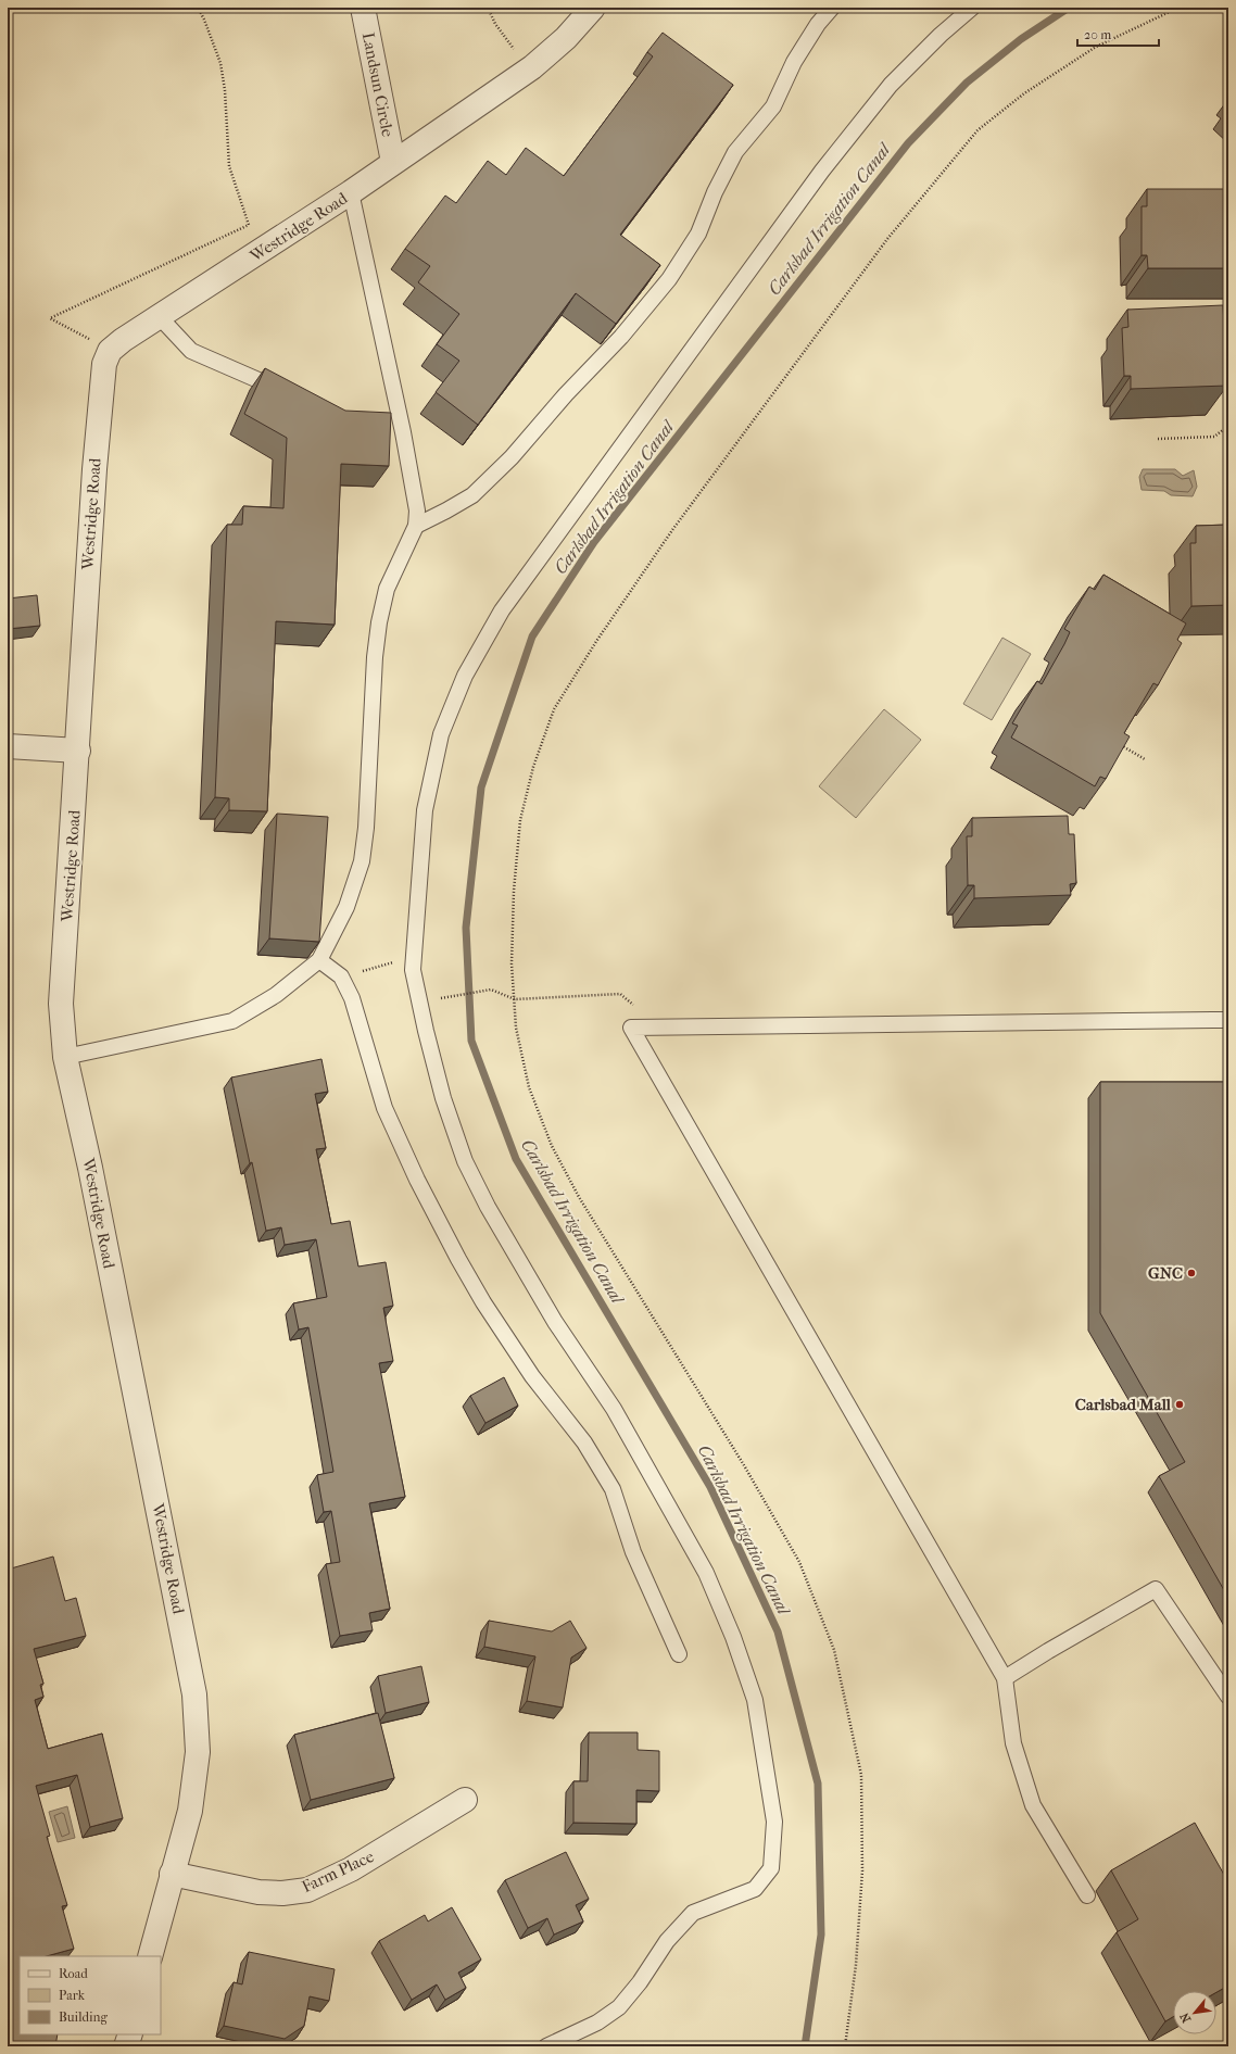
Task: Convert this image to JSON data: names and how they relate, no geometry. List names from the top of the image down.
{
  "streets": {
    "street": ["Landsun Circle", "Westridge Road", "Farm Place"]
  },
  "crossings": [
    ["Landsun Circle", "Westridge Road"],
    ["Westridge Road", "Farm Place"]
  ],
  "water": ["Carlsbad Irrigation Canal"],
  "places": ["GNC", "Carlsbad Mall"],
  "legend": ["Road", "Park", "Building"],
  "scale_bar": "20 m",
  "north": "bottom left"
}
